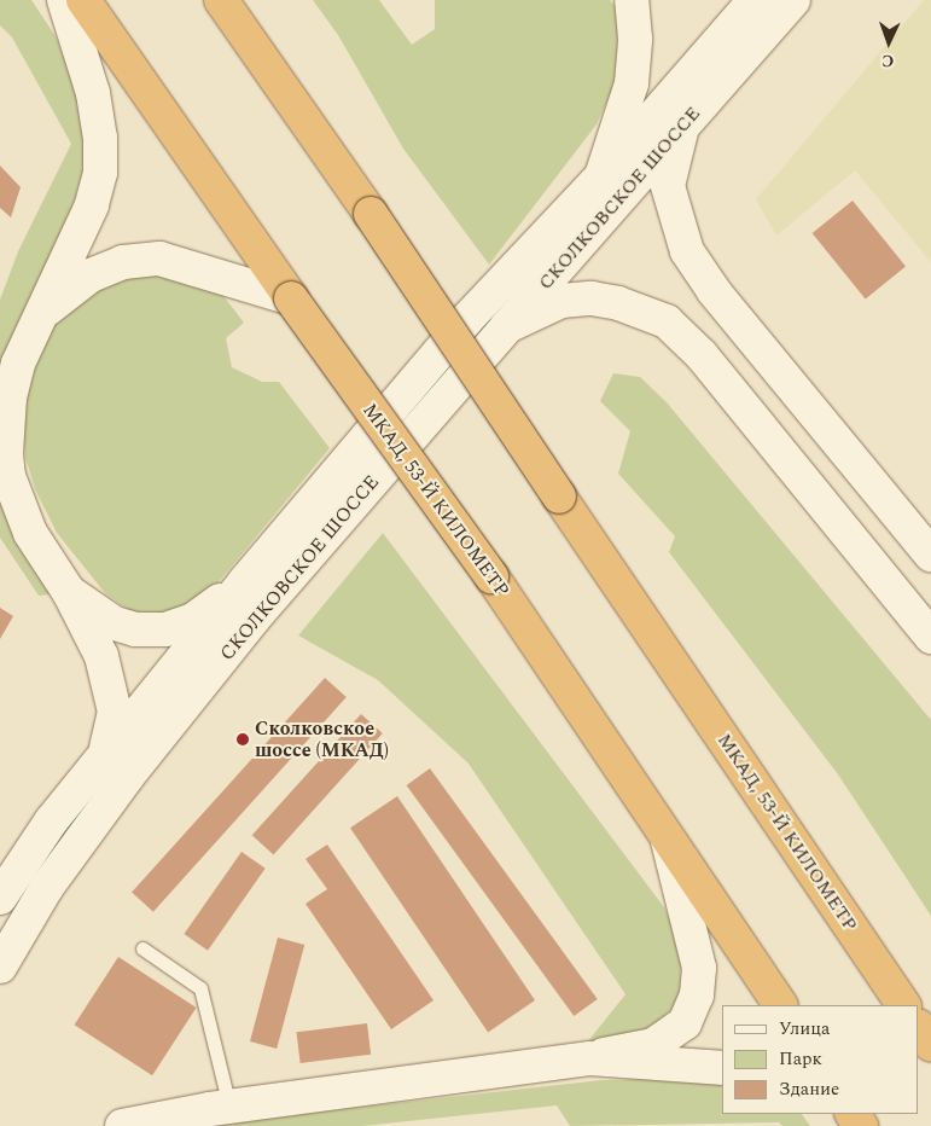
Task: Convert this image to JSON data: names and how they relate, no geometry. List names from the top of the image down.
{
  "streets": {
    "highway": ["МКАД, 53-Й КИЛОМЕТР"],
    "main road": ["СКОЛКОВСКОЕ ШОССЕ"]
  },
  "places": ["Сколковское шоссе (МКАД)"],
  "legend": ["Улица", "Парк", "Здание"],
  "north": "bottom"
}
